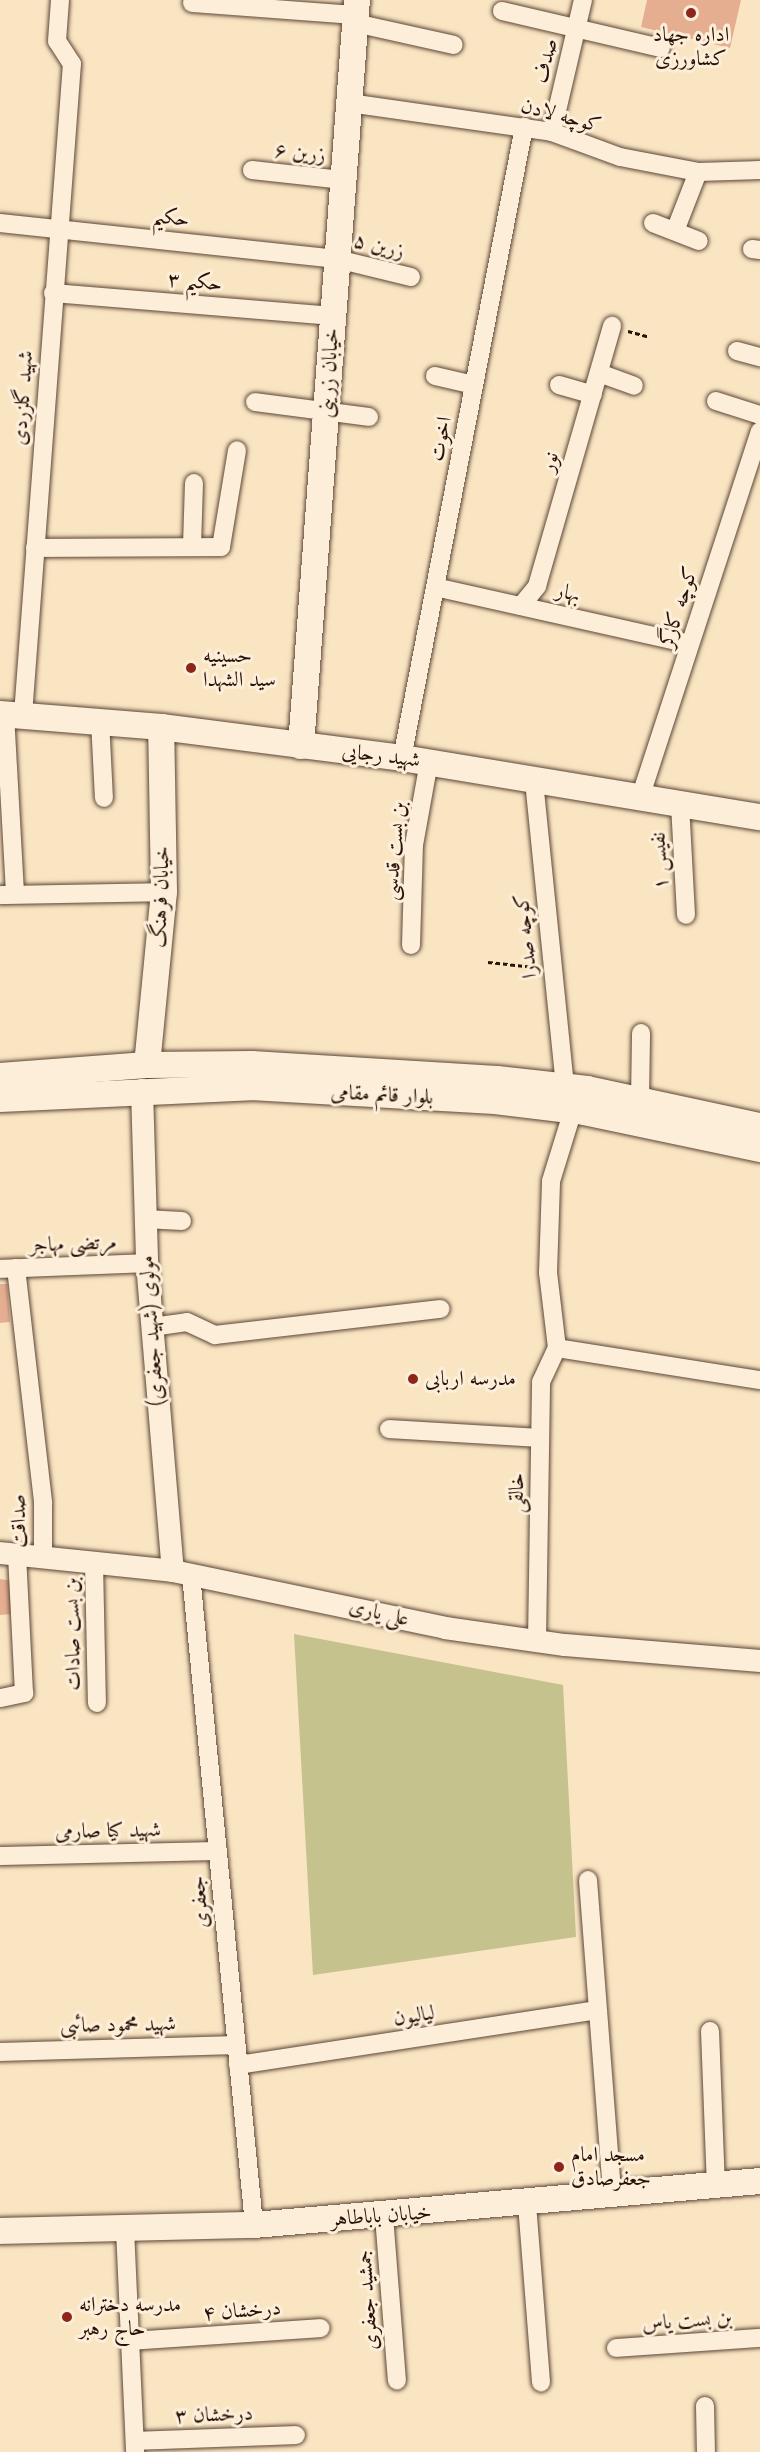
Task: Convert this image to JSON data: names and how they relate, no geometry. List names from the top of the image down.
{
  "streets": {
    "main road": [
      "خیابان زرینی",
      "شهید رجایی",
      "خیابان فرهنگ",
      "بلوار قائم مقامی",
      "خیابان باباطاهر"
    ],
    "street": [
      "صدف",
      "کوچه لادن",
      "زرین ۶",
      "حکیم",
      "زرین ۵",
      "حکیم ۳",
      "شهید گلزردی",
      "اخوت",
      "نور",
      "بهار",
      "کوچه کارگر",
      "بن بست قدسی",
      "نفیس ‍۱",
      "کوچه صدرا",
      "مرتضی مهاجر",
      "مولوی (شهید جعفری)",
      "خالقی",
      "صداقت",
      "علی یاری",
      "بن بست صادات",
      "شهید کیا صارمی",
      "جعفری",
      "لیالیون",
      "شهید محمود صائبی",
      "جمشید جعفری",
      "درخشان ۴",
      "بن بست یاس",
      "درخشان ۳"
    ]
  },
  "crossings": [
    ["صدف", "کوچه لادن"],
    ["کوچه لادن", "خیابان زرینی"],
    ["کوچه لادن", "اخوت"],
    ["زرین ۶", "خیابان زرینی"],
    ["حکیم", "زرین ۵"],
    ["حکیم", "خیابان زرینی"],
    ["حکیم", "شهید گلزردی"],
    ["زرین ۵", "خیابان زرینی"],
    ["حکیم ۳", "خیابان زرینی"],
    ["حکیم ۳", "شهید گلزردی"],
    ["خیابان زرینی", "شهید رجایی"],
    ["شهید گلزردی", "شهید رجایی"],
    ["اخوت", "بهار"],
    ["اخوت", "شهید رجایی"],
    ["نور", "بهار"],
    ["بهار", "کوچه کارگر"],
    ["کوچه کارگر", "شهید رجایی"],
    ["شهید رجایی", "بن بست قدسی"],
    ["شهید رجایی", "نفیس ‍۱"],
    ["شهید رجایی", "خیابان فرهنگ"],
    ["شهید رجایی", "کوچه صدرا"],
    ["خیابان فرهنگ", "بلوار قائم مقامی"],
    ["خیابان فرهنگ", "مولوی (شهید جعفری)"],
    ["کوچه صدرا", "بلوار قائم مقامی"],
    ["بلوار قائم مقامی", "مولوی (شهید جعفری)"],
    ["مرتضی مهاجر", "مولوی (شهید جعفری)"],
    ["مرتضی مهاجر", "صداقت"],
    ["مولوی (شهید جعفری)", "علی یاری"],
    ["مولوی (شهید جعفری)", "جعفری"],
    ["خالقی", "علی یاری"],
    ["صداقت", "علی یاری"],
    ["علی یاری", "بن بست صادات"],
    ["علی یاری", "جعفری"],
    ["شهید کیا صارمی", "جعفری"],
    ["جعفری", "لیالیون"],
    ["جعفری", "شهید محمود صائبی"],
    ["جعفری", "خیابان باباطاهر"],
    ["خیابان باباطاهر", "جمشید جعفری"]
  ],
  "places": [
    "اداره جهاد کشاورزی",
    "حسینیه سید الشهدا",
    "مدرسه اربابی",
    "مسجد امام جعفرصادق",
    "مدرسه دخترانه حاج رهبر"
  ]
}
